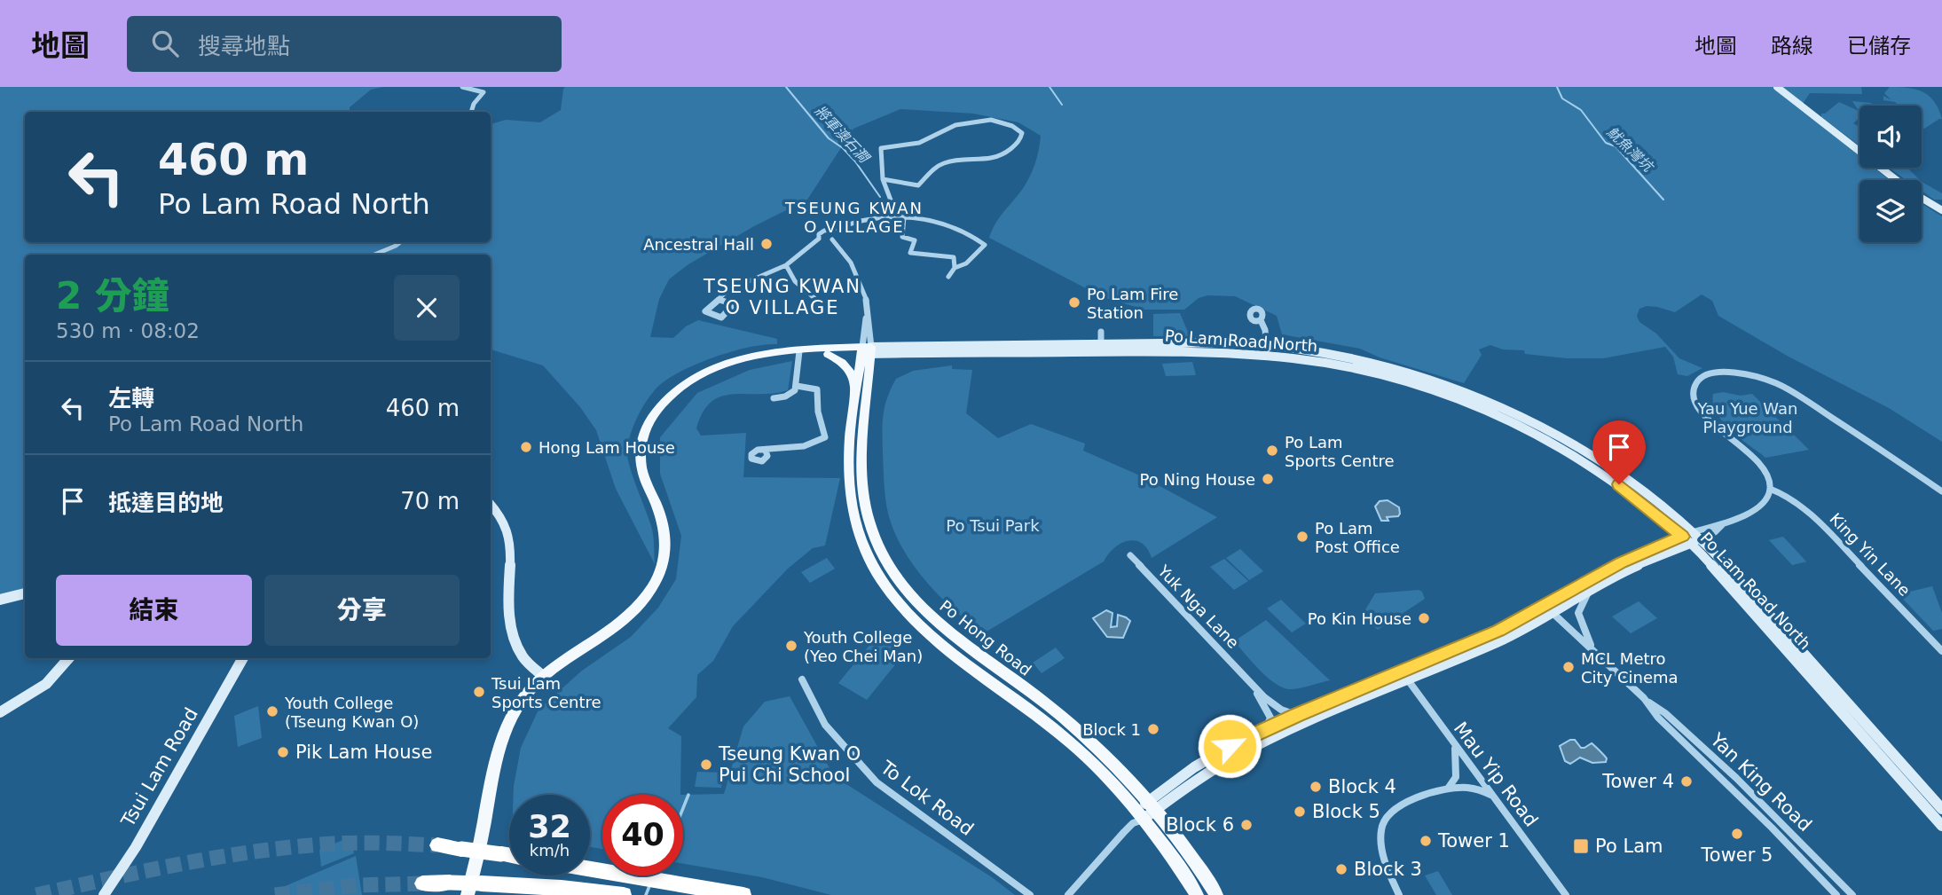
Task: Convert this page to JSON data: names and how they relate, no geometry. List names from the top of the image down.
{
  "streets": {
    "main road": ["Po Lam Road North", "Po Hong Road", "Tsui Lam Road"],
    "street": [
      "King Yin Lane",
      "Yuk Nga Lane",
      "Mau Yip Road",
      "Yan King Road",
      "To Lok Road"
    ]
  },
  "crossings": [
    ["Po Lam Road North", "Po Hong Road"]
  ],
  "districts": ["TSEUNG KWAN O VILLAGE", "TSEUNG KWAN O VILLAGE"],
  "water": ["將軍澳石澗", "魷魚灣坑"],
  "parks": ["Yau Yue Wan Playground", "Po Tsui Park"],
  "places": {
    "other": [
      "Ancestral Hall",
      "Po Lam Fire Station",
      "Hong Lam House",
      "Po Lam Sports Centre",
      "Po Ning House",
      "Po Lam Post Office",
      "Po Kin House",
      "Youth College (Yeo Chei Man)",
      "MCL Metro City Cinema",
      "Tsui Lam Sports Centre",
      "Youth College (Tseung Kwan O)",
      "Block 1",
      "Pik Lam House",
      "Tseung Kwan O Pui Chi School",
      "Tower 4",
      "Block 4",
      "Block 5",
      "Block 6",
      "Tower 5",
      "Tower 1",
      "Block 3"
    ],
    "transit": ["Po Lam"]
  },
  "page": {
    "header": "地圖",
    "search": "搜尋地點",
    "nav": ["地圖", "路線", "已儲存"],
    "turn": ["460 m", "Po Lam Road North"],
    "heading": ["2 分鐘", "530 m · 08:02"],
    "list": [
      {
        "name": "左轉",
        "note": "Po Lam Road North",
        "value": "460 m"
      },
      {
        "name": "抵達目的地",
        "value": "70 m"
      }
    ],
    "buttons": ["結束", "分享"],
    "speed": "32 km/h",
    "limit": "40"
  }
}
